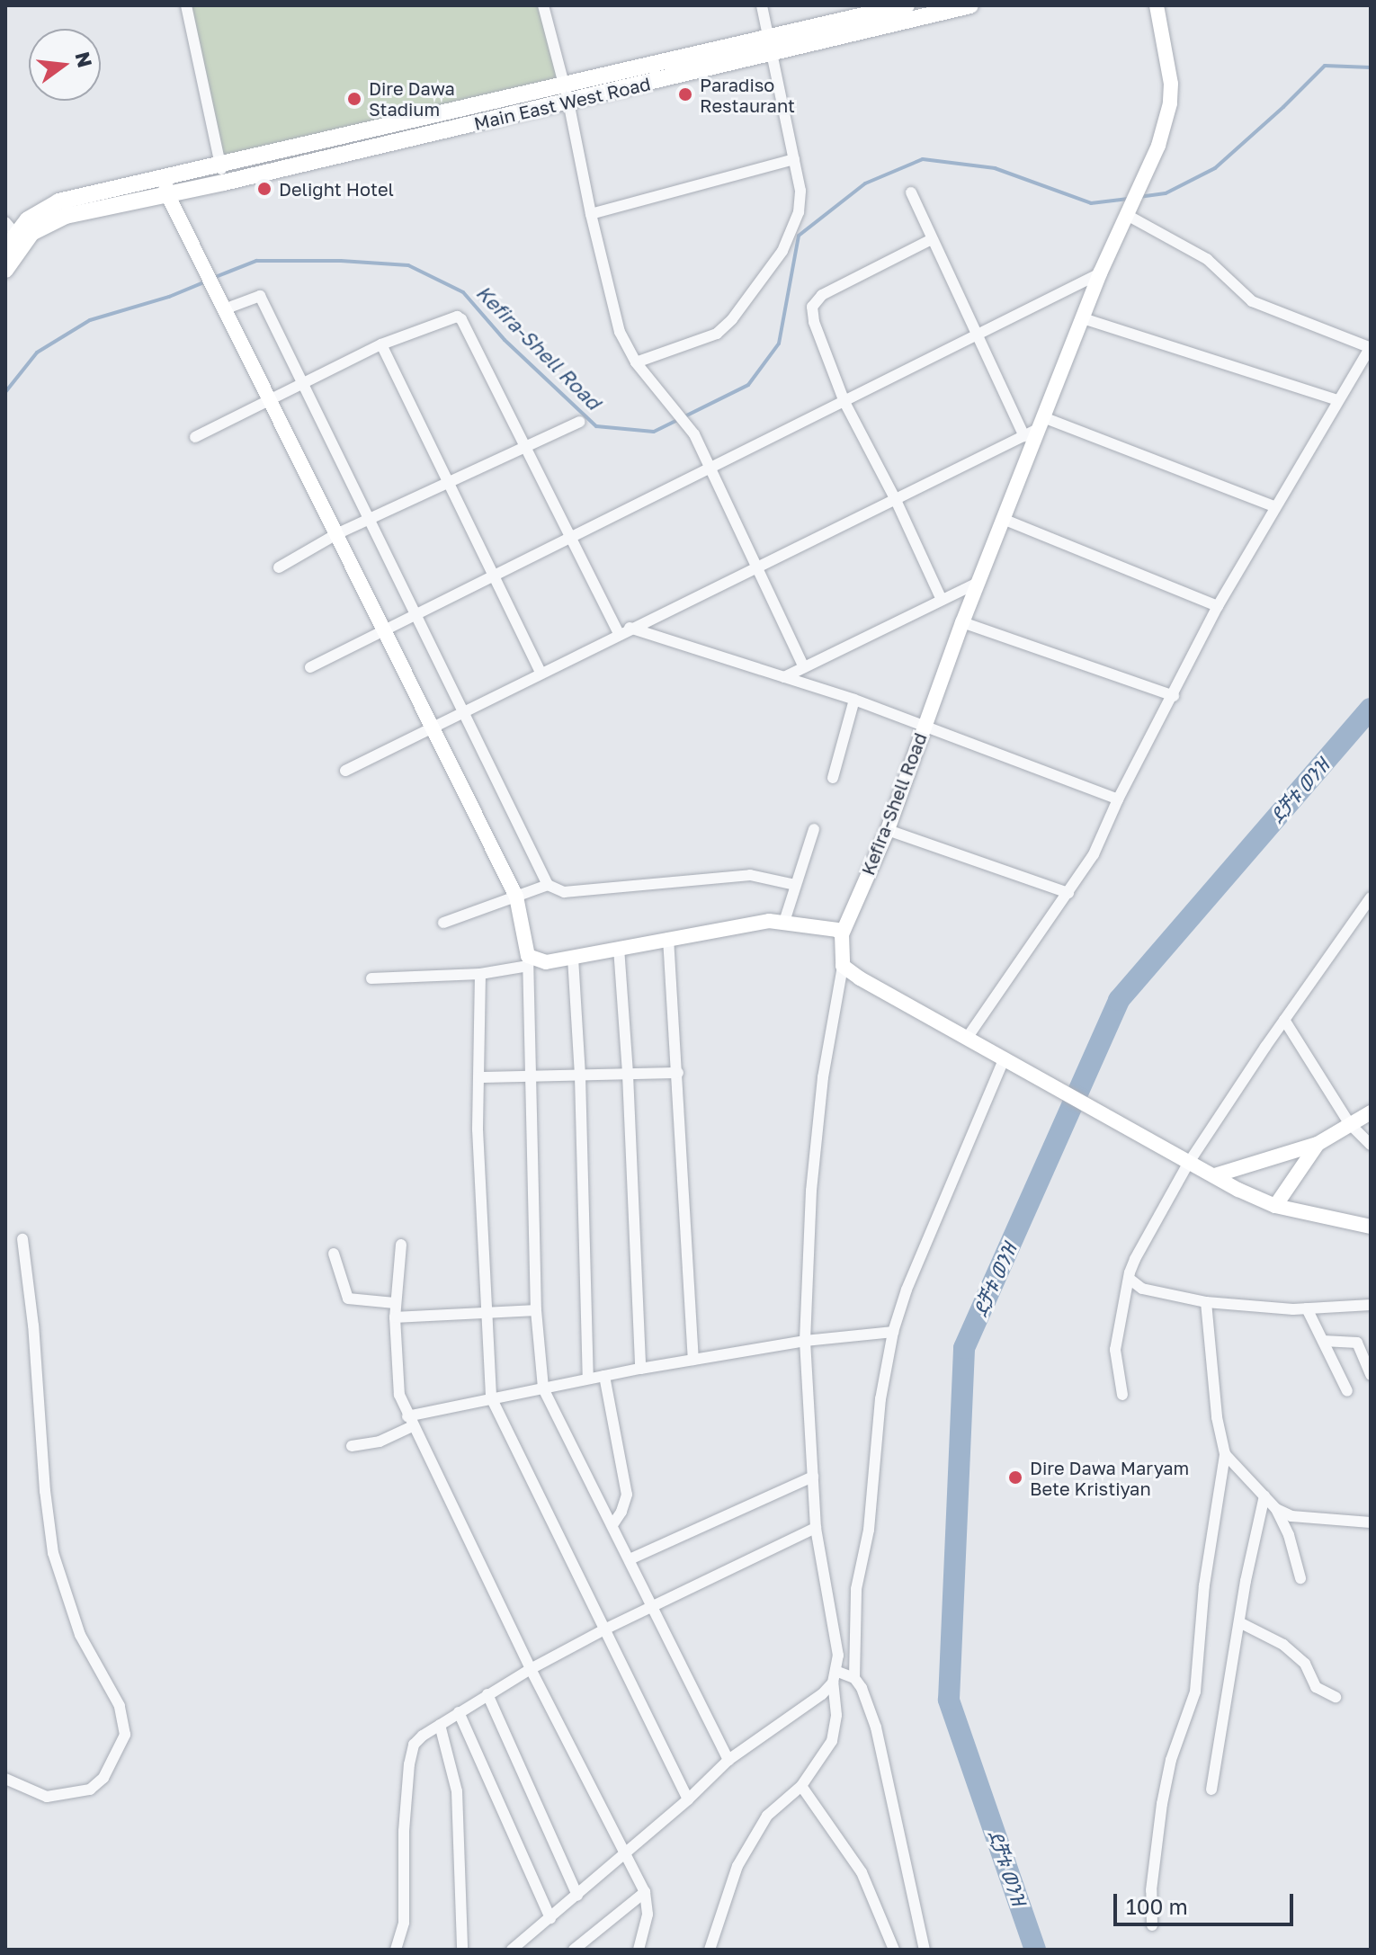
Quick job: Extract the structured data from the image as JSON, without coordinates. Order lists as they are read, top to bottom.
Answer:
{
  "streets": {
    "main road": ["Main East West Road", "Kefira-Shell Road"]
  },
  "water": ["Kefira-Shell Road", "ደቻቱ ወንዝ"],
  "places": [
    "Paradiso Restaurant",
    "Dire Dawa Stadium",
    "Delight Hotel",
    "Dire Dawa Maryam Bete Kristiyan"
  ],
  "scale_bar": "100 m",
  "north": "right"
}
